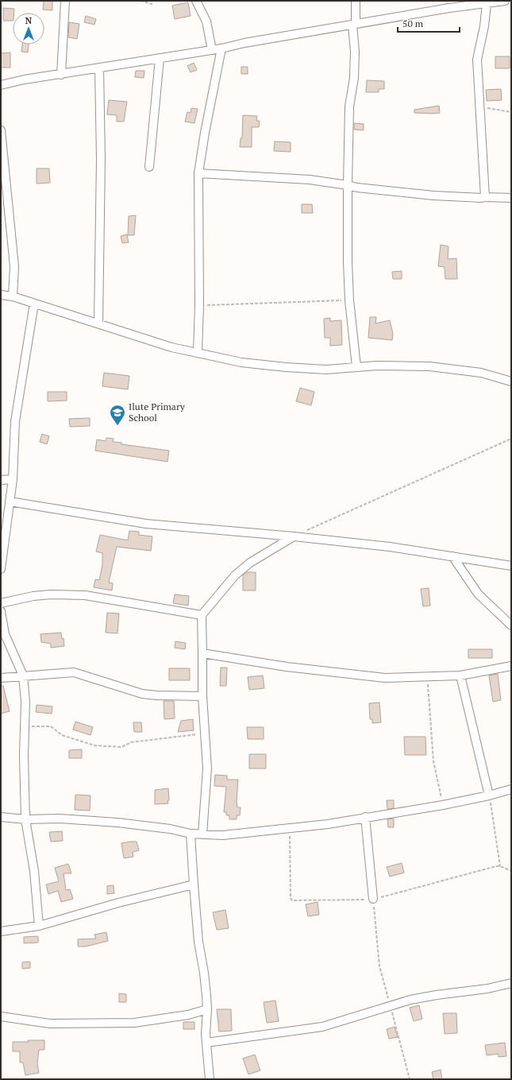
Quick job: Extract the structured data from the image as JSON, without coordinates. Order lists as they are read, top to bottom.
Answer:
{
  "places": {
    "school or university": ["Ilute Primary School"]
  },
  "scale_bar": "50 m",
  "north": "top"
}
